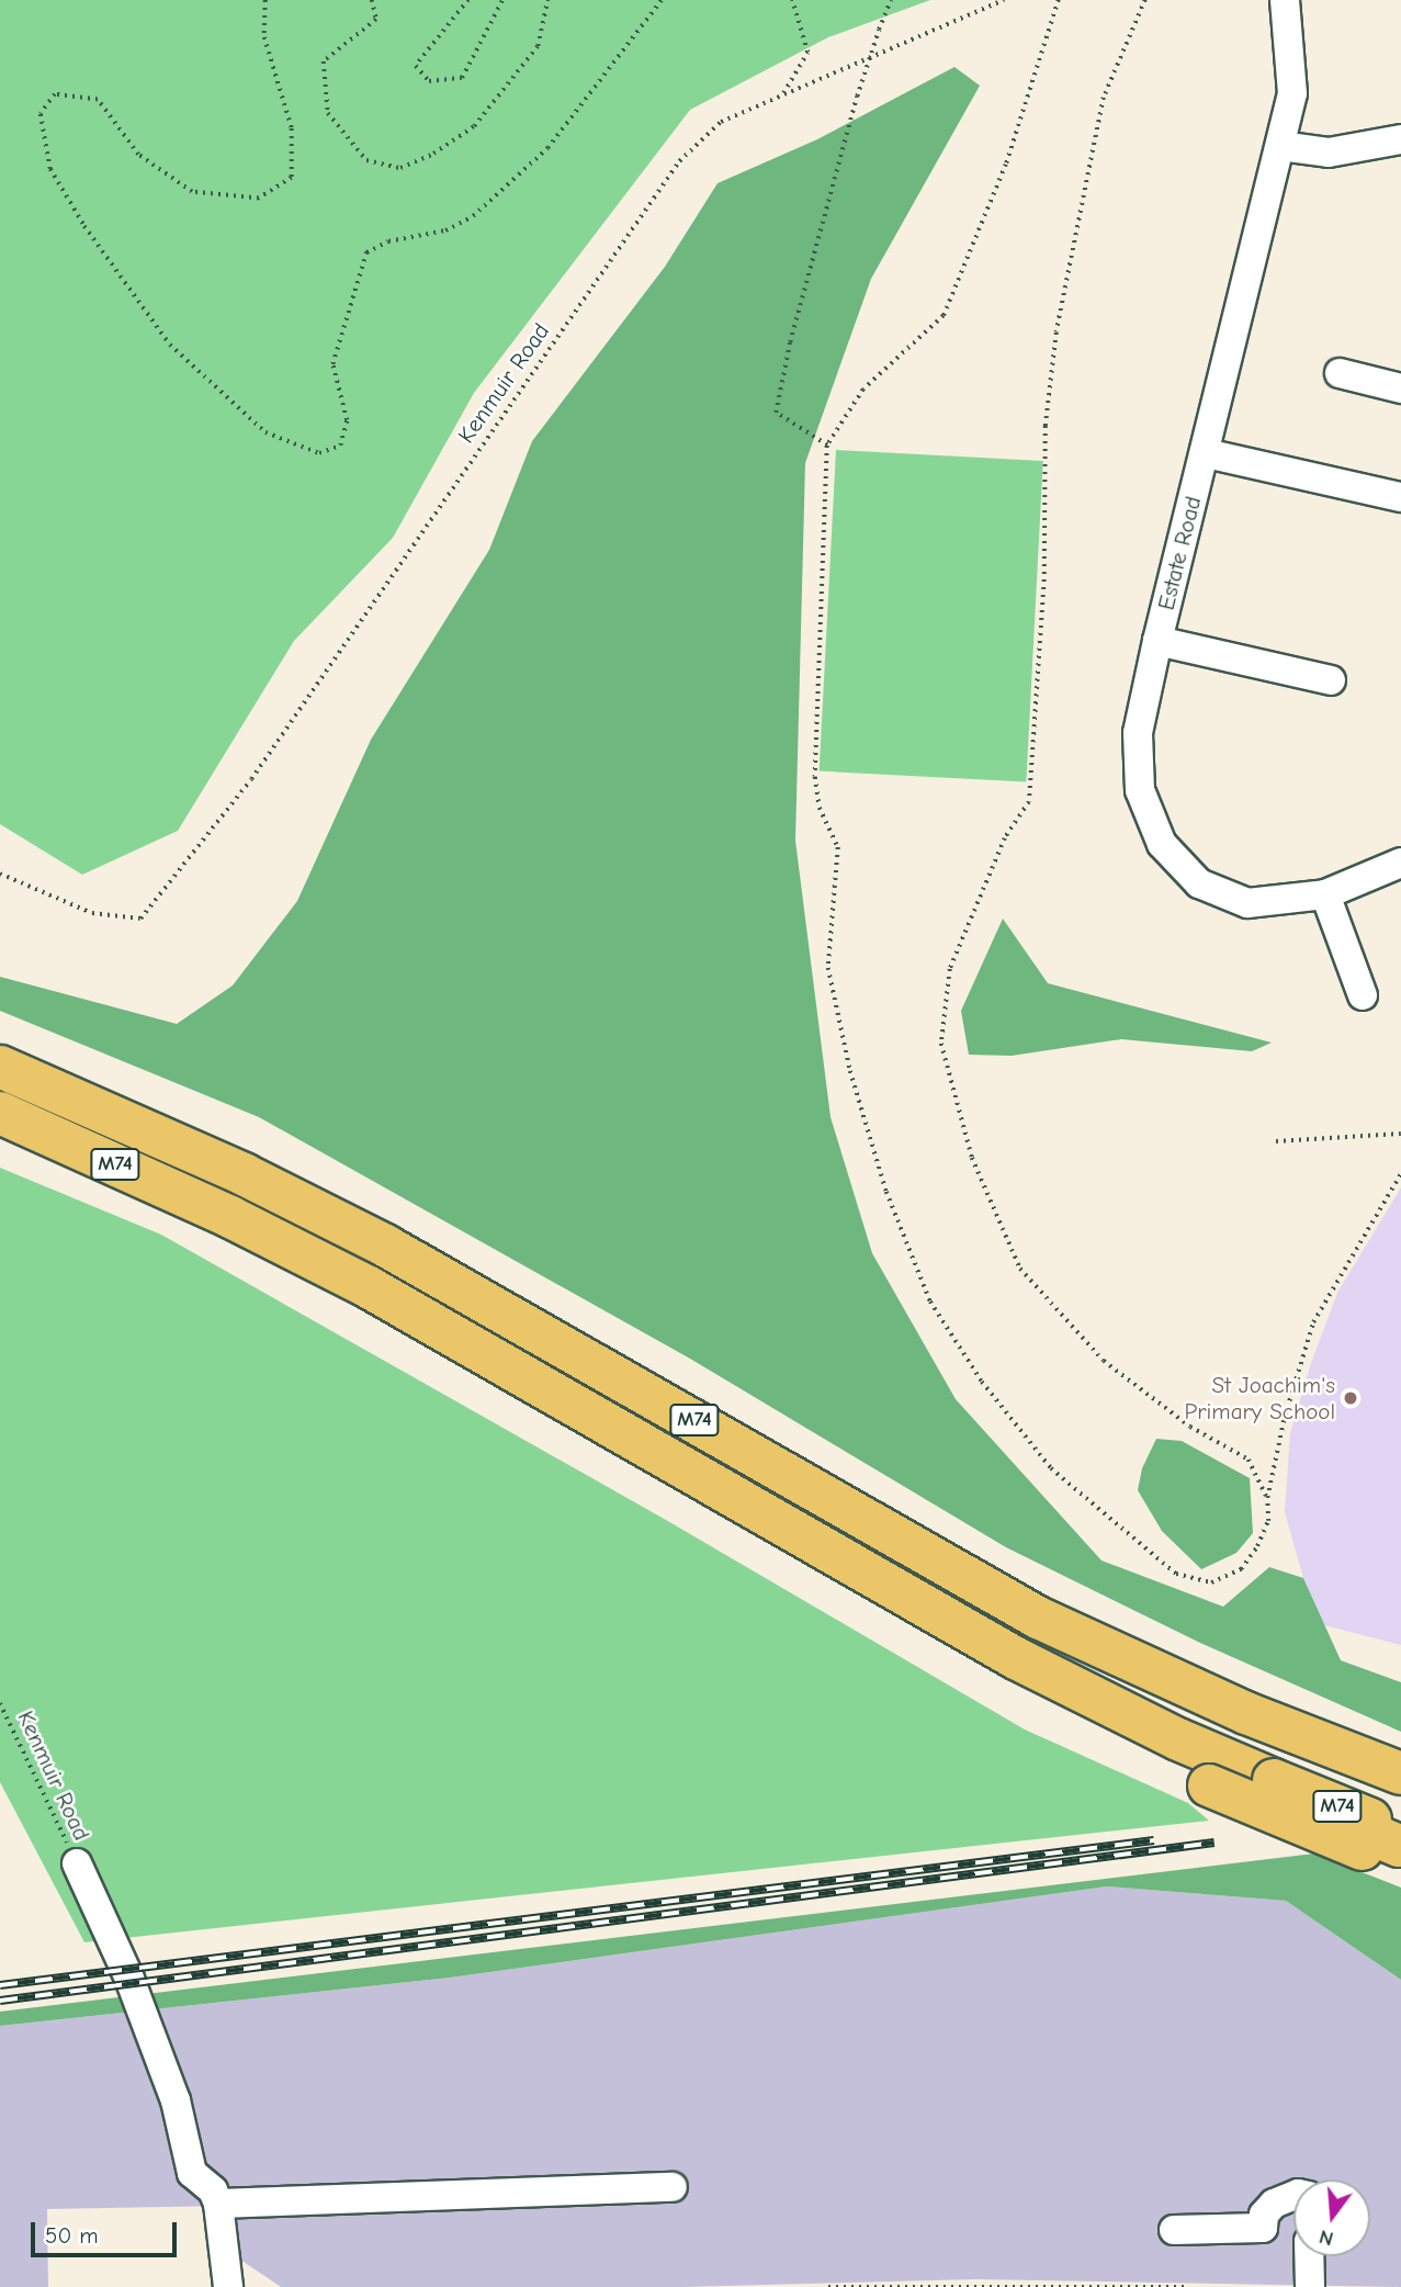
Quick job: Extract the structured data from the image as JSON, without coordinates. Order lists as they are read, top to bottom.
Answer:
{
  "streets": {
    "highway": ["M74"],
    "street": ["Estate Road"],
    "path": ["Kenmuir Road"]
  },
  "places": ["St Joachim's Primary School"],
  "scale_bar": "50 m",
  "north": "bottom"
}
